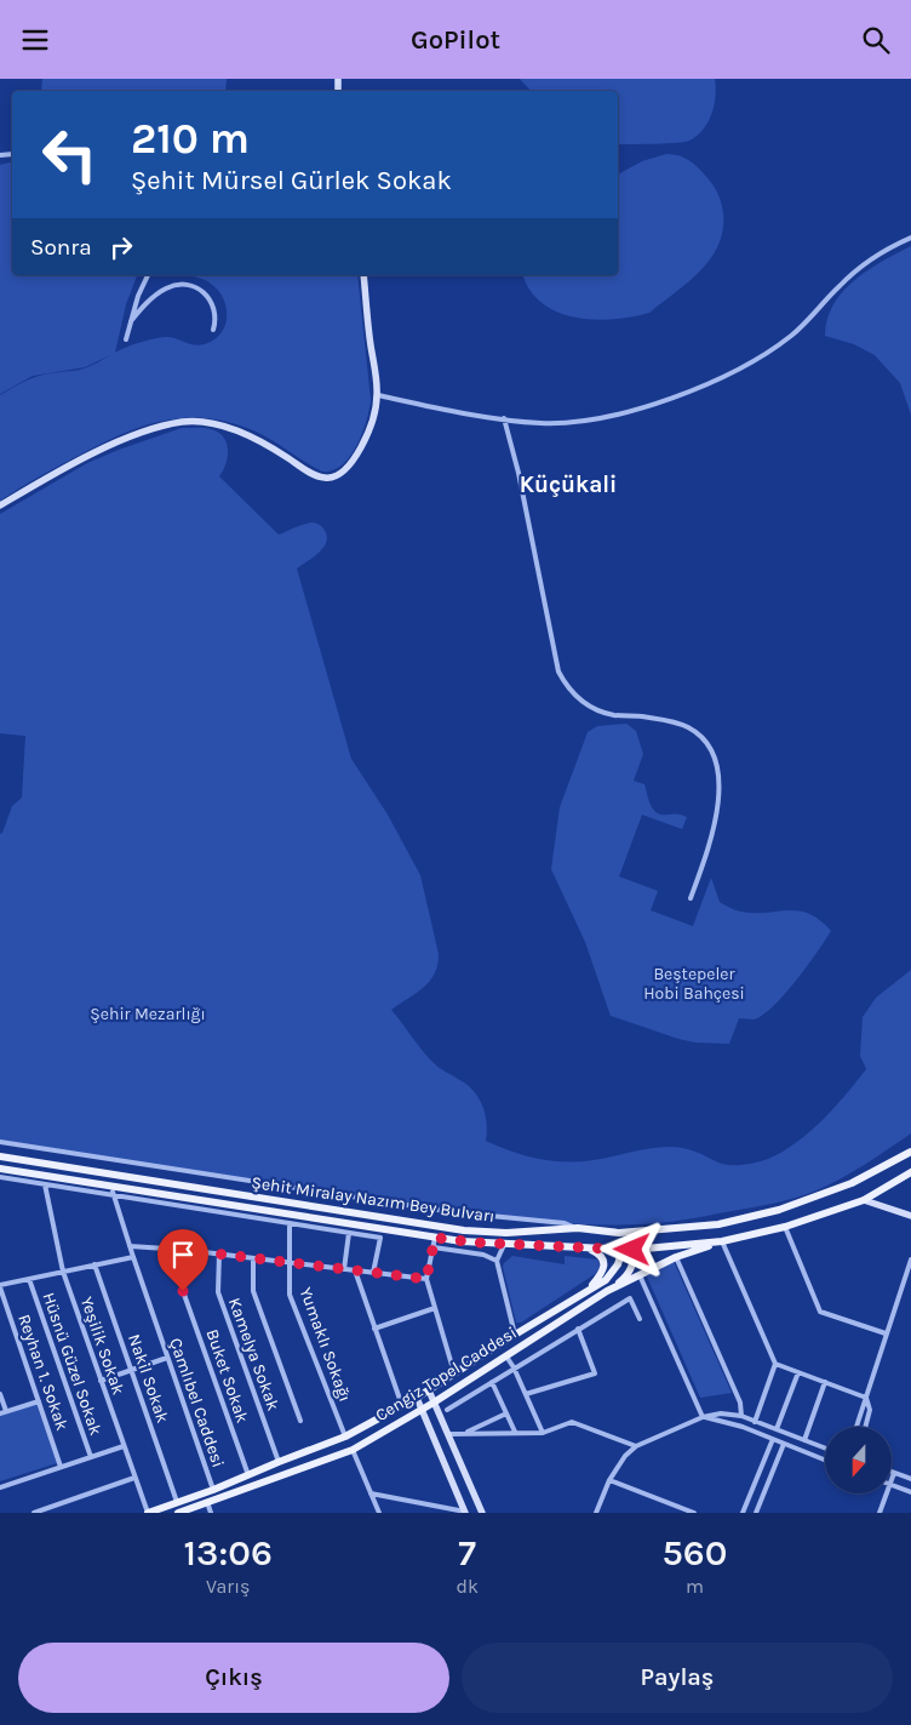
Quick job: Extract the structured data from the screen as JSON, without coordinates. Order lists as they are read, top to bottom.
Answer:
{
  "streets": {
    "main road": ["Şehit Miralay Nazım Bey Bulvarı", "Cengiz Topel Caddesi"],
    "street": [
      "Yumaklı Sokağı",
      "Yeşilik Sokak",
      "Kamelya Sokak",
      "Hüsnü Güzel Sokak",
      "Reyhan 1. Sokak",
      "Buket Sokak",
      "Nakil Sokak",
      "Çamlıbel Caddesi"
    ]
  },
  "crossings": [
    ["Şehit Miralay Nazım Bey Bulvarı", "Cengiz Topel Caddesi"],
    ["Şehit Miralay Nazım Bey Bulvarı", "Çamlıbel Caddesi"],
    ["Yumaklı Sokağı", "Cengiz Topel Caddesi"],
    ["Yeşilik Sokak", "Cengiz Topel Caddesi"],
    ["Kamelya Sokak", "Cengiz Topel Caddesi"],
    ["Cengiz Topel Caddesi", "Buket Sokak"],
    ["Cengiz Topel Caddesi", "Nakil Sokak"],
    ["Cengiz Topel Caddesi", "Çamlıbel Caddesi"]
  ],
  "districts": ["Küçükali"],
  "parks": ["Beştepeler Hobi Bahçesi", "Şehir Mezarlığı"],
  "north": "bottom",
  "page": {
    "header": "GoPilot",
    "turn": ["210 m", "Şehit Mürsel Gürlek Sokak"],
    "then": "Sonra",
    "eta": [
      "13:06",
      "Varış",
      "7",
      "dk",
      "560",
      "m"
    ],
    "buttons": ["Çıkış", "Paylaş"]
  }
}
